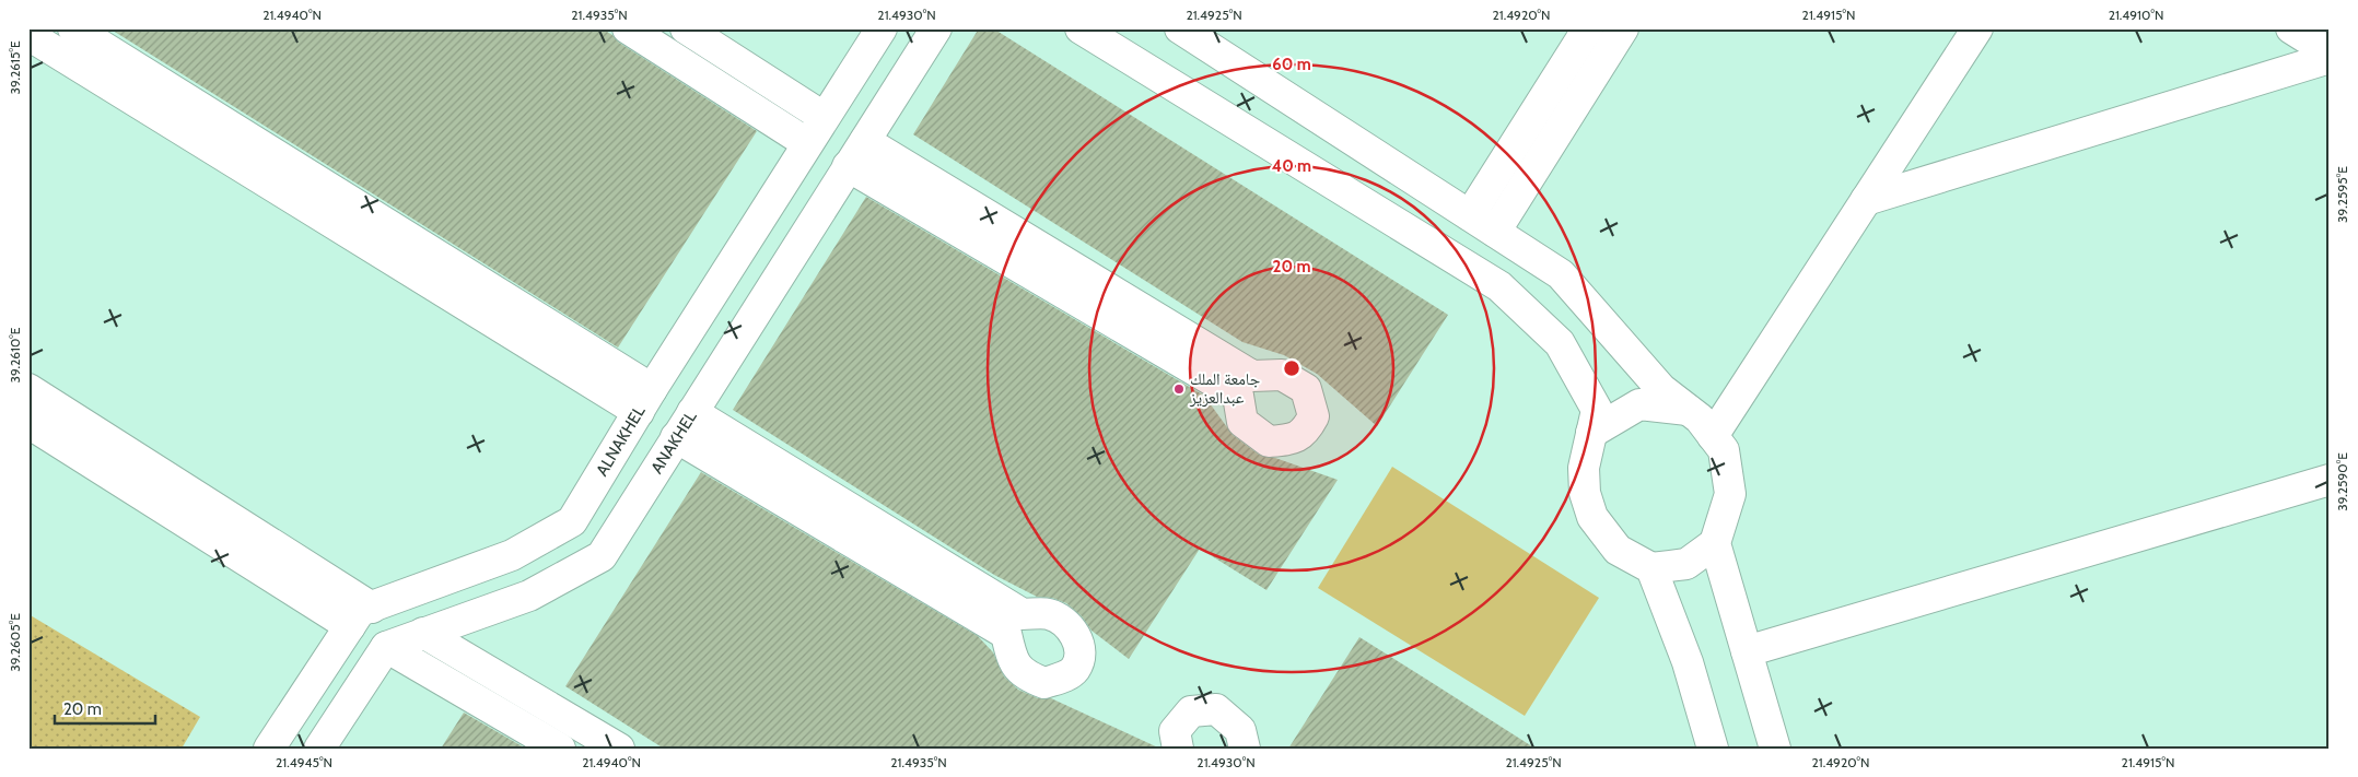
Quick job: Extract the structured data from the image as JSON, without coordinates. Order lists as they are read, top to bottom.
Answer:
{
  "streets": {
    "street": ["ALNAKHEL", "ANAKHEL"]
  },
  "places": ["جامعة الملك عبدالعزيز"],
  "scale_bar": "20 m",
  "coordinates": [
    "21.4940°N",
    "21.4935°N",
    "21.4930°N",
    "21.4925°N",
    "21.4920°N",
    "21.4915°N",
    "21.4910°N",
    "39.2615°E",
    "39.2595°E",
    "39.2610°E",
    "39.2590°E",
    "39.2605°E",
    "21.4945°N"
  ],
  "rings": ["60 m", "40 m", "20 m"]
}
